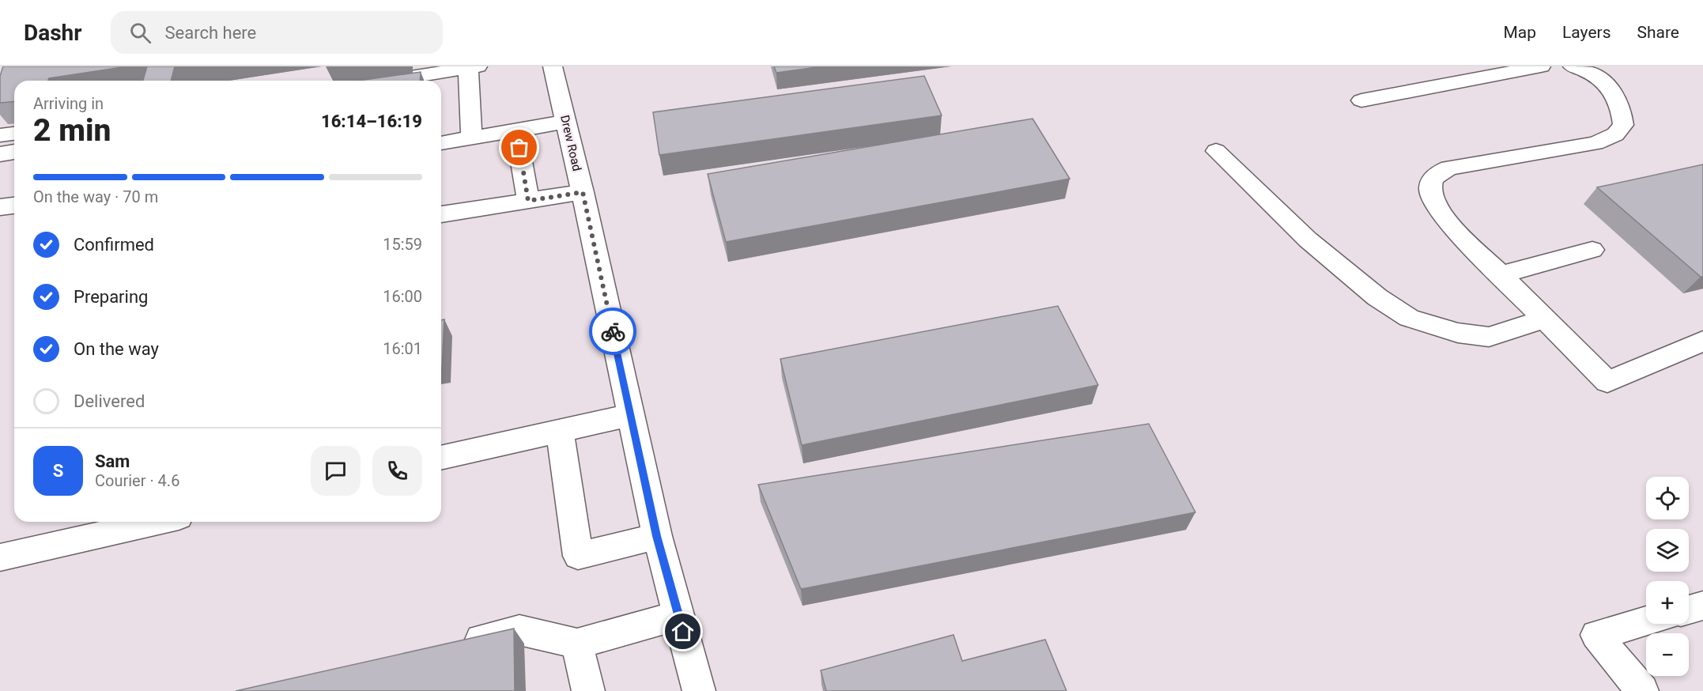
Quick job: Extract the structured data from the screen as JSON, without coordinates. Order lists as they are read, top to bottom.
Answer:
{
  "streets": {
    "street": ["Drew Road"]
  },
  "page": {
    "header": "Dashr",
    "search": "Search here",
    "nav": ["Map", "Layers", "Share"],
    "heading": ["2 min", "Arriving in", "16:14–16:19"],
    "panel": ["Sam", "Courier · 4.6"],
    "bar": "On the way · 70 m",
    "list": [
      ["Confirmed", "15:59"],
      ["Preparing", "16:00"],
      ["On the way", "16:01"],
      "Delivered"
    ],
    "round": "S",
    "map_buttons": ["+", "−"]
  }
}
